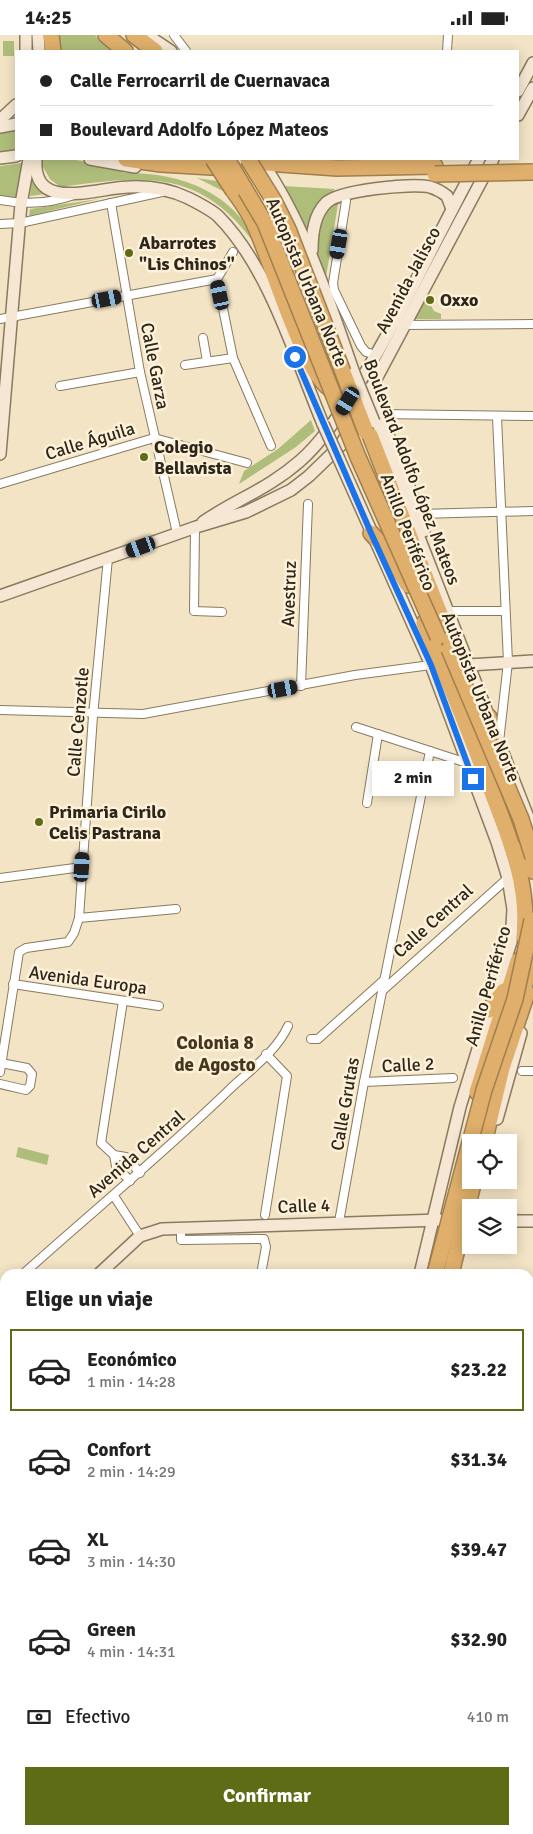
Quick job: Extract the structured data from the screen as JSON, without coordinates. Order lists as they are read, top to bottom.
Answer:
{
  "streets": {
    "highway": ["Autopista Urbana Norte", "Anillo Periférico"],
    "main road": ["Avenida Jalisco", "Boulevard Adolfo López Mateos", "Calle 4"],
    "street": [
      "Calle Garza",
      "Calle Águila",
      "Avestruz",
      "Calle Cenzotle",
      "Calle Central",
      "Avenida Europa",
      "Calle 2",
      "Calle Grutas",
      "Avenida Central"
    ]
  },
  "crossings": [
    ["Avenida Jalisco", "Boulevard Adolfo López Mateos"],
    ["Avenida Jalisco", "Anillo Periférico"],
    ["Autopista Urbana Norte", "Anillo Periférico"],
    ["Calle Garza", "Calle Águila"],
    ["Boulevard Adolfo López Mateos", "Anillo Periférico"],
    ["Anillo Periférico", "Calle 4"],
    ["Calle Central", "Calle Grutas"],
    ["Calle 2", "Calle Grutas"],
    ["Calle Grutas", "Calle 4"]
  ],
  "districts": ["Colonia 8 de Agosto"],
  "places": [
    "Abarrotes \"Lis Chinos\"",
    "Oxxo",
    "Colegio Bellavista",
    "Primaria Cirilo Celis Pastrana"
  ],
  "page": {
    "status": "14:25",
    "banner": ["Calle Ferrocarril de Cuernavaca", "Boulevard Adolfo López Mateos"],
    "bubble": "2 min",
    "heading": "Elige un viaje",
    "list": [
      {
        "name": "Económico",
        "note": "1 min · 14:28",
        "value": "$23.22"
      },
      {
        "name": "Confort",
        "note": "2 min · 14:29",
        "value": "$31.34"
      },
      {
        "name": "XL",
        "note": "3 min · 14:30",
        "value": "$39.47"
      },
      {
        "name": "Green",
        "note": "4 min · 14:31",
        "value": "$32.90"
      }
    ],
    "pay": ["Efectivo", "410 m"],
    "buttons": "Confirmar"
  }
}
